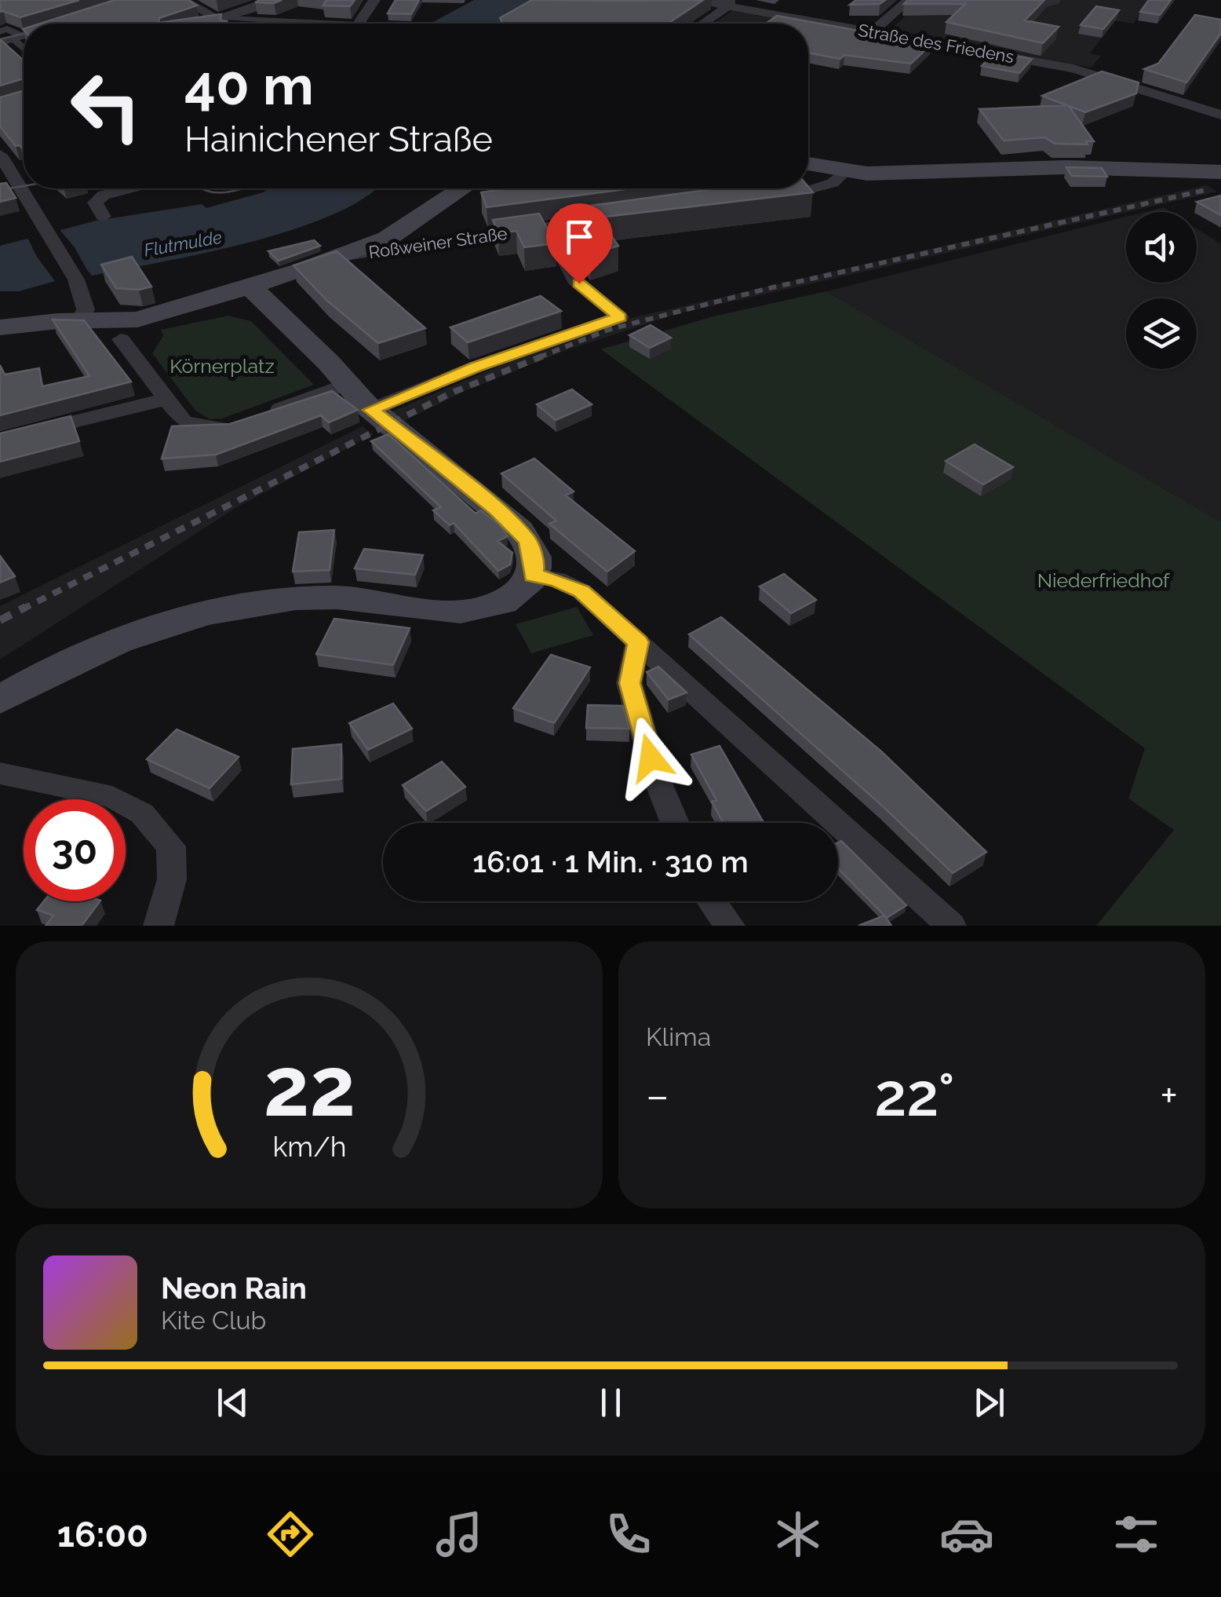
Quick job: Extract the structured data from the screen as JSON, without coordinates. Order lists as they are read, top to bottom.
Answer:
{
  "streets": {
    "street": ["Straße des Friedens", "Roßweiner Straße"]
  },
  "water": ["Flutmulde"],
  "parks": ["Körnerplatz", "Niederfriedhof"],
  "page": {
    "turn": ["40 m", "Hainichener Straße"],
    "limit": "30",
    "trip": "16:01 · 1 Min. · 310 m",
    "tile": "Klima",
    "heat": ["−", "22°", "+"],
    "song": ["Neon Rain", "Kite Club"],
    "tabs": "16:00",
    "gauge": ["22", "km/h"]
  }
}
